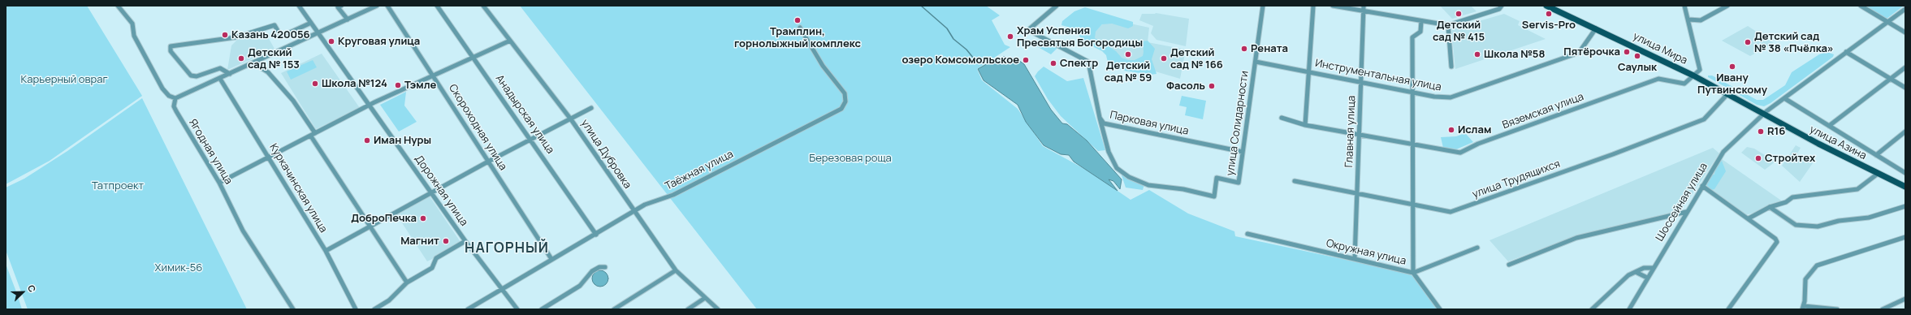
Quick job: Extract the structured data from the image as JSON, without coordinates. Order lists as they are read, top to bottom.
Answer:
{
  "streets": {
    "main road": ["улица Мира", "улица Азина"],
    "street": [
      "Инструментальная улица",
      "Вяземская улица",
      "Анадырская улица",
      "Парковая улица",
      "улица Солидарности",
      "Скороходная улица",
      "Главная улица",
      "Ягодная улица",
      "улица Дубровка",
      "Таёжная улица",
      "улица Трудящихся",
      "Куркачинская улица",
      "Дорожная улица",
      "Шоссейная улица",
      "Окружная улица"
    ]
  },
  "crossings": [
    ["улица Мира", "Инструментальная улица"],
    ["улица Мира", "Вяземская улица"],
    ["улица Мира", "улица Азина"],
    ["улица Мира", "улица Трудящихся"],
    ["улица Мира", "Шоссейная улица"],
    ["Инструментальная улица", "улица Солидарности"],
    ["Инструментальная улица", "Главная улица"],
    ["Вяземская улица", "Главная улица"],
    ["Анадырская улица", "Таёжная улица"],
    ["Парковая улица", "улица Солидарности"],
    ["Скороходная улица", "Таёжная улица"],
    ["Главная улица", "улица Трудящихся"],
    ["Главная улица", "Окружная улица"],
    ["улица Азина", "Шоссейная улица"],
    ["улица Дубровка", "Таёжная улица"],
    ["Таёжная улица", "Дорожная улица"]
  ],
  "districts": ["НАГОРНЫЙ"],
  "parks": [
    "Карьерный овраг",
    "Березовая роща",
    "Татпроект",
    "Химик-56"
  ],
  "places": [
    "Детский сад № 415",
    "Servis-Pro",
    "Трамплин, горнолыжный комплекс",
    "Казань 420056",
    "Храм Успения Пресвятыя Богородицы",
    "Круговая улица",
    "Детский сад № 38 «Пчёлка»",
    "Рената",
    "Пятёрочка",
    "Детский сад № 59",
    "Школа №58",
    "Саулык",
    "Детский сад № 153",
    "Детский сад № 166",
    "озеро Комсомольское",
    "Спектр",
    "Ивану Путвинскому",
    "Школа №124",
    "Тэмле",
    "Фасоль",
    "Ислам",
    "R16",
    "Иман Нуры",
    "Стройтех",
    "ДоброПечка",
    "Магнит"
  ],
  "north": "top right"
}
